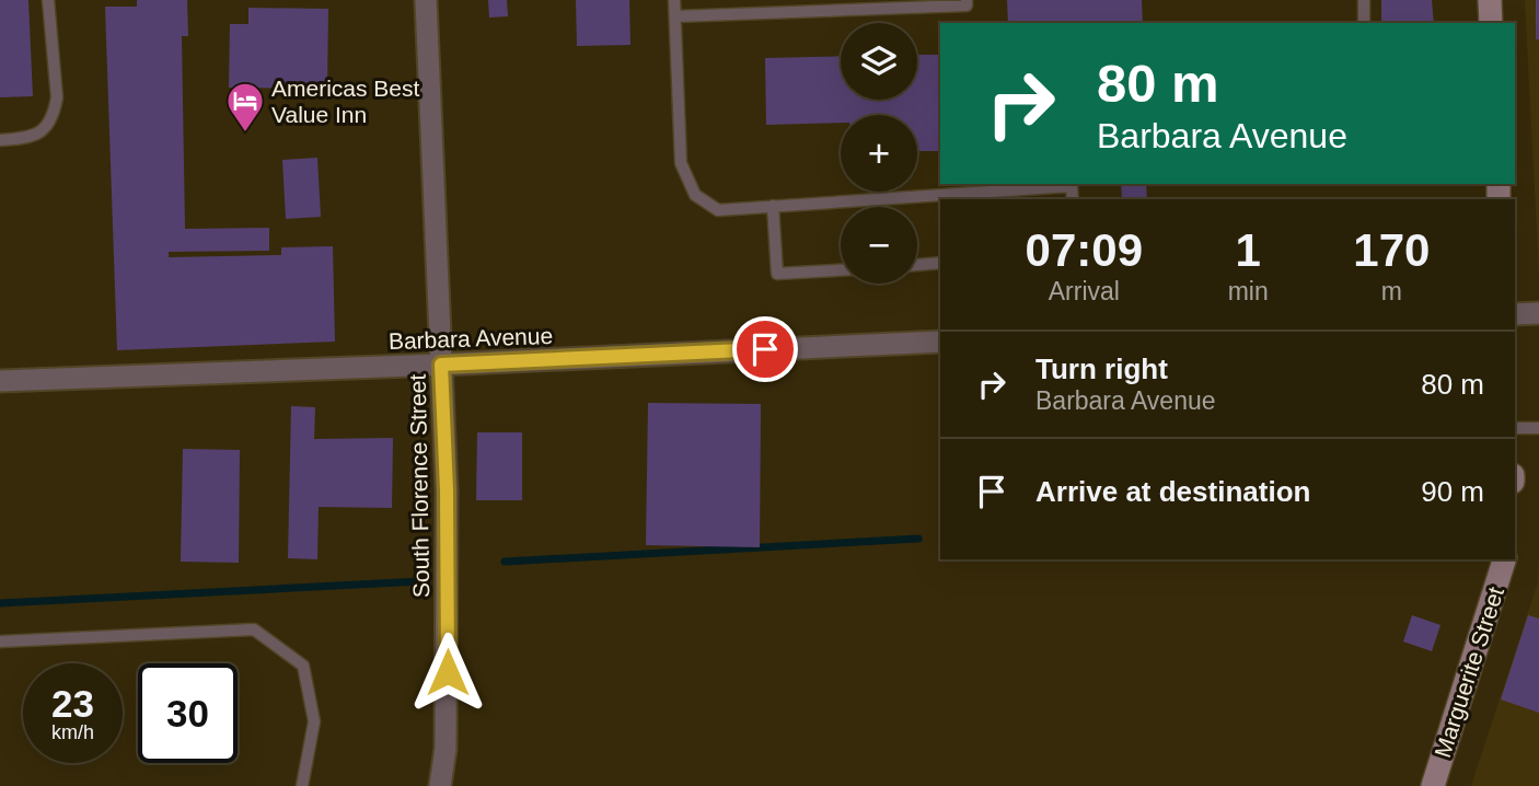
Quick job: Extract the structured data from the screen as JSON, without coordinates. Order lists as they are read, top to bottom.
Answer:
{
  "streets": {
    "street": ["Barbara Avenue", "South Florence Street", "Marguerite Street"]
  },
  "crossings": [
    ["Barbara Avenue", "South Florence Street"]
  ],
  "places": {
    "hotel": ["Americas Best Value Inn"]
  },
  "page": {
    "map_buttons": ["+", "−"],
    "turn": ["80 m", "Barbara Avenue"],
    "eta": [
      "07:09",
      "Arrival",
      "1",
      "min",
      "170",
      "m"
    ],
    "list": [
      {
        "name": "Turn right",
        "note": "Barbara Avenue",
        "value": "80 m"
      },
      {
        "name": "Arrive at destination",
        "value": "90 m"
      }
    ],
    "speed": "23 km/h",
    "limit": "30"
  }
}
